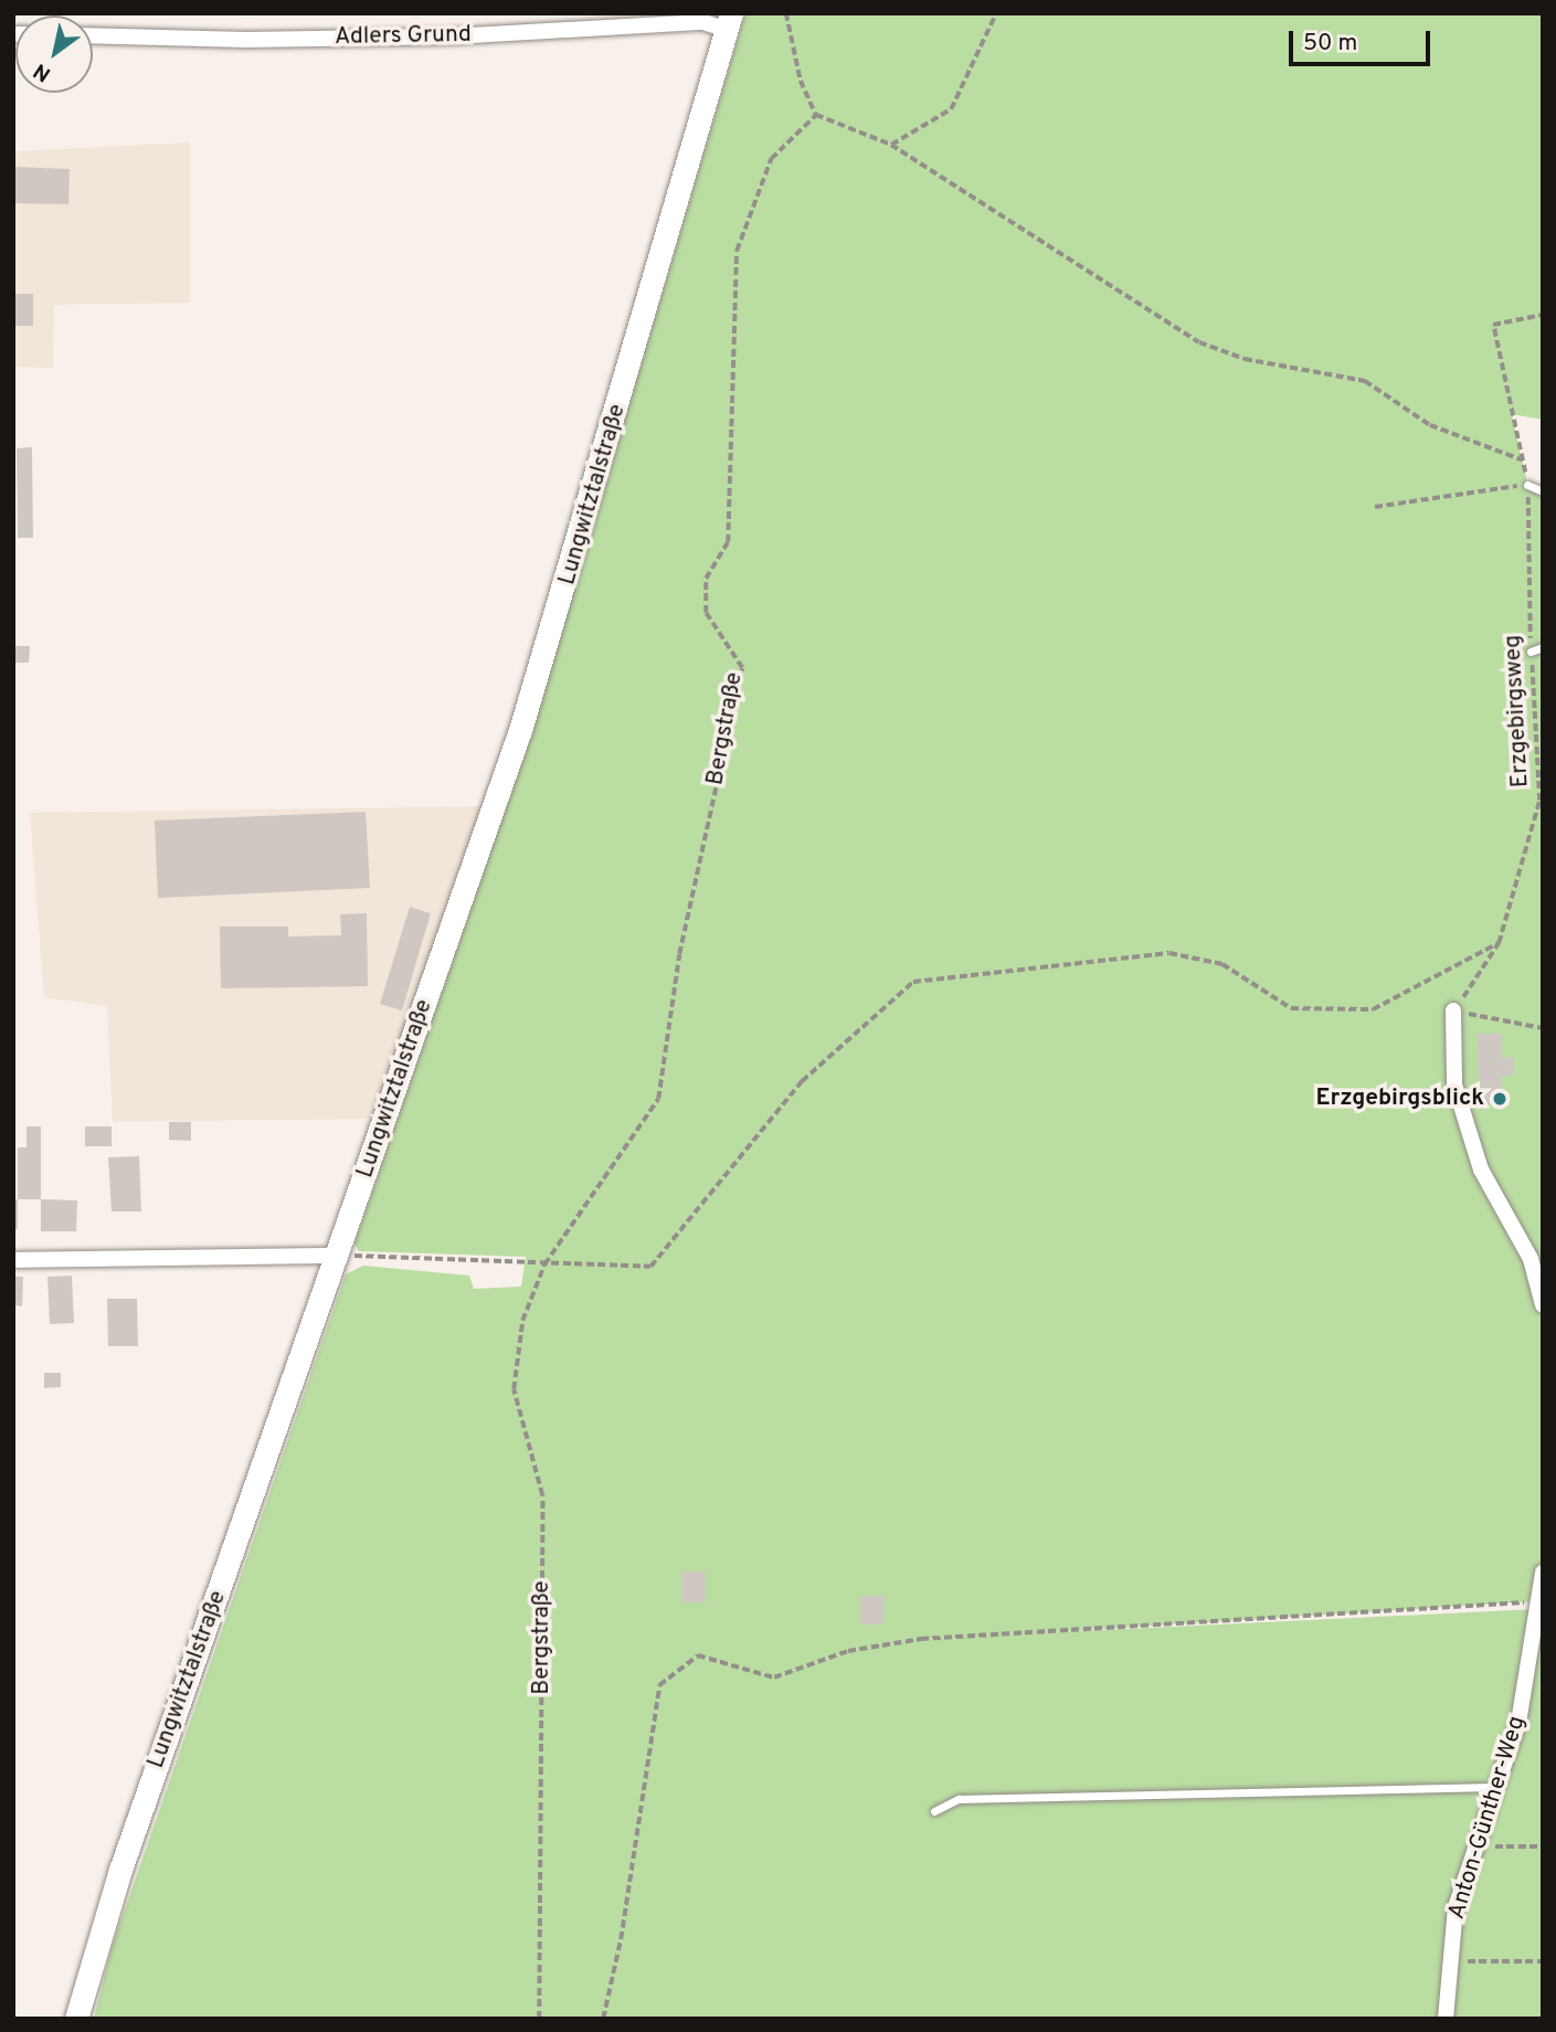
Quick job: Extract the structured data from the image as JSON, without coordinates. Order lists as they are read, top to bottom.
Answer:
{
  "streets": {
    "main road": ["Lungwitztalstraße"],
    "street": ["Adlers Grund", "Anton-Günther-Weg"],
    "path": ["Erzgebirgsweg", "Bergstraße"]
  },
  "crossings": [
    ["Adlers Grund", "Lungwitztalstraße"]
  ],
  "places": ["Erzgebirgsblick"],
  "scale_bar": "50 m",
  "north": "bottom left"
}
